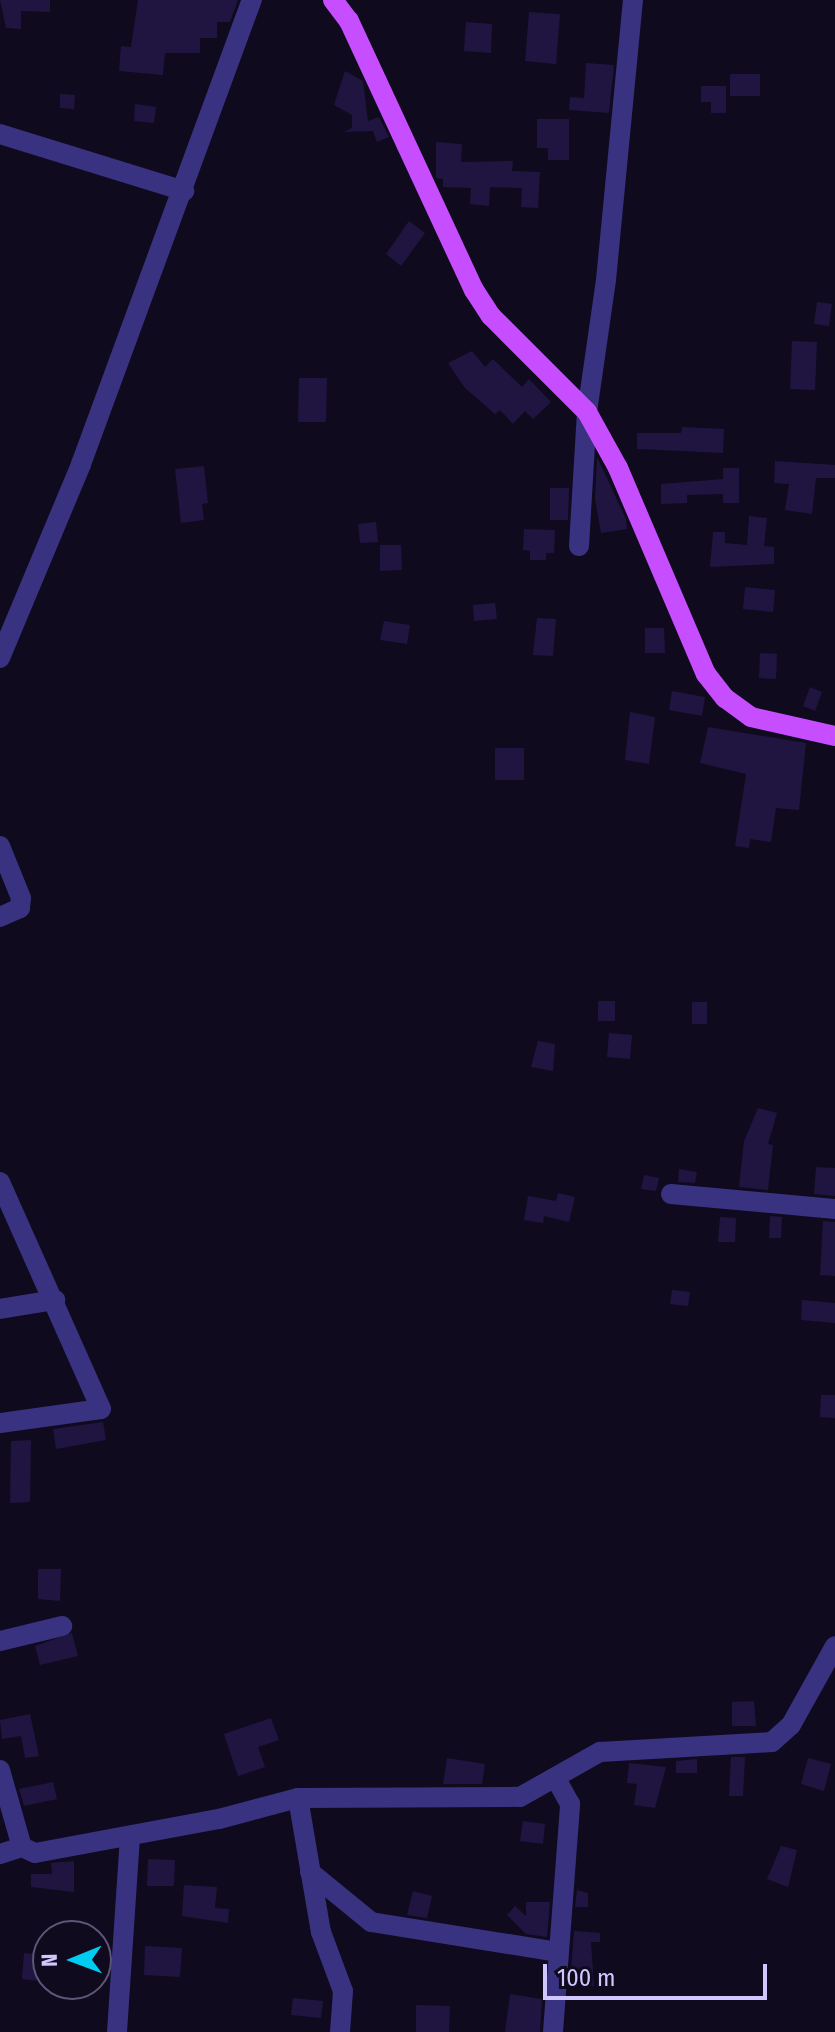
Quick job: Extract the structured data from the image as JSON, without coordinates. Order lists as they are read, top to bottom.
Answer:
{
  "scale_bar": "100 m",
  "north": "left"
}
